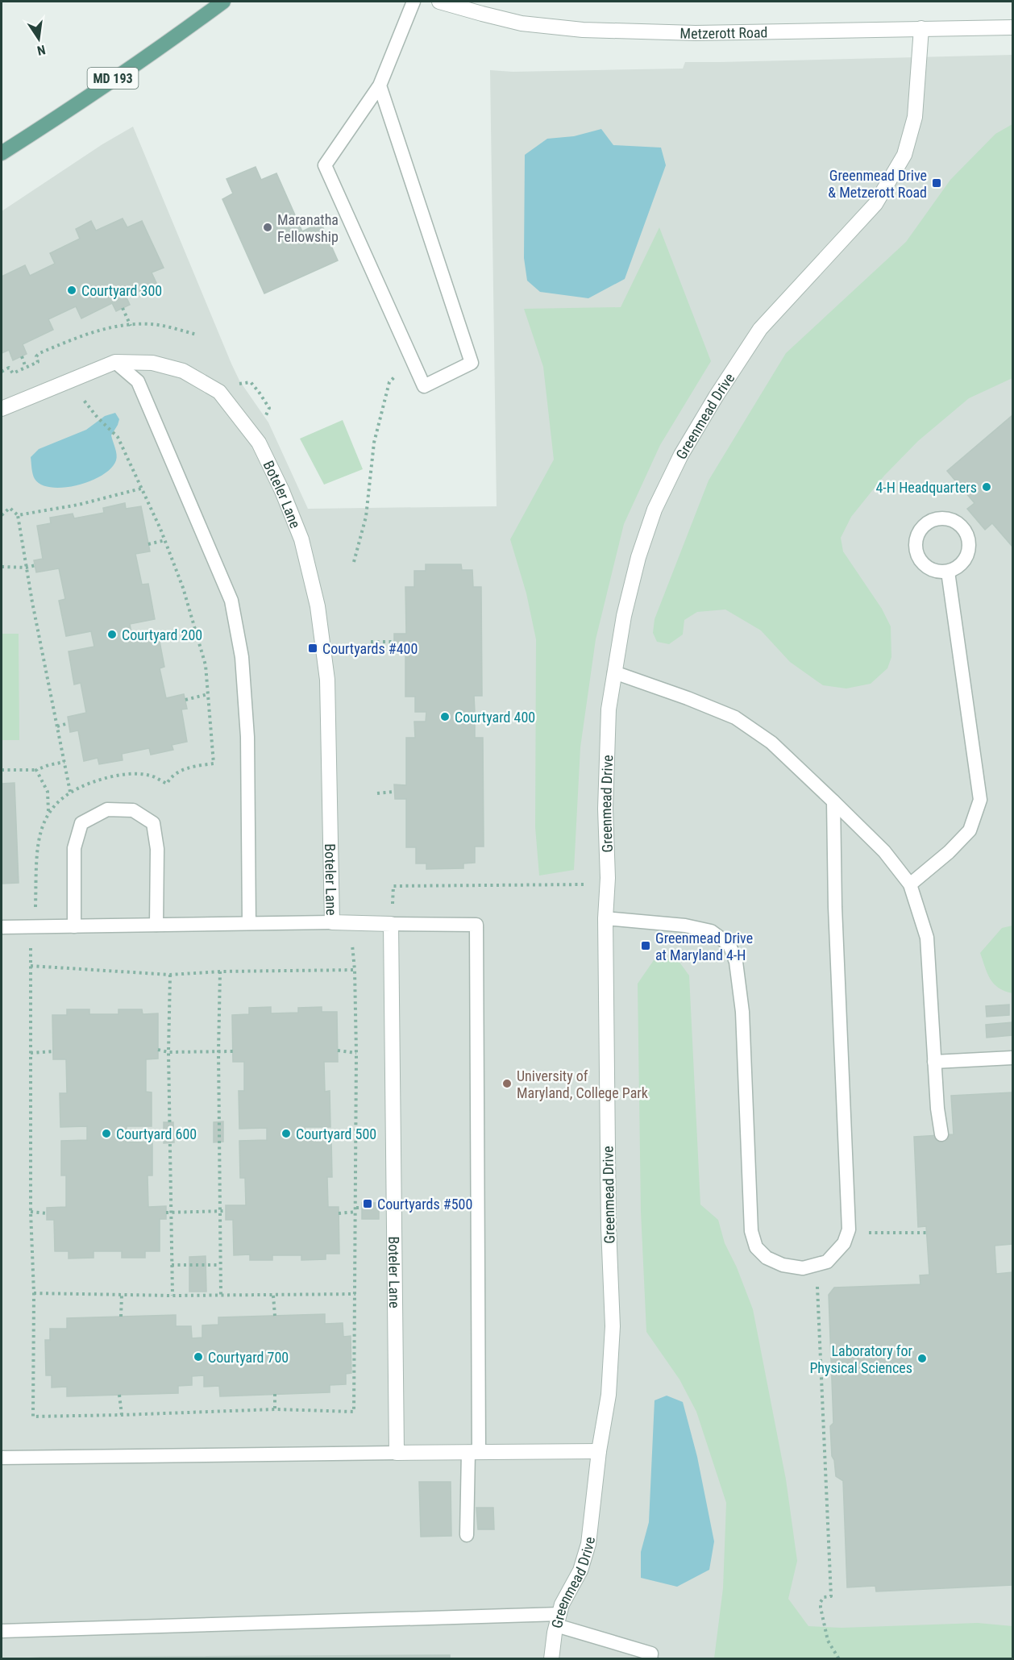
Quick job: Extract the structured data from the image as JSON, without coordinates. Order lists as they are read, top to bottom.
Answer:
{
  "streets": {
    "main road": ["MD 193"],
    "street": ["Metzerott Road", "Greenmead Drive", "Boteler Lane"]
  },
  "crossings": [
    ["Metzerott Road", "Greenmead Drive"]
  ],
  "places": {
    "transit": [
      "Greenmead Drive & Metzerott Road",
      "Courtyards #400",
      "Greenmead Drive at Maryland 4-H",
      "Courtyards #500"
    ],
    "other": [
      "Maranatha Fellowship",
      "Courtyard 300",
      "4-H Headquarters",
      "Courtyard 200",
      "Courtyard 400",
      "University of Maryland, College Park",
      "Courtyard 600",
      "Courtyard 500",
      "Courtyard 700",
      "Laboratory for Physical Sciences"
    ]
  },
  "north": "bottom"
}
